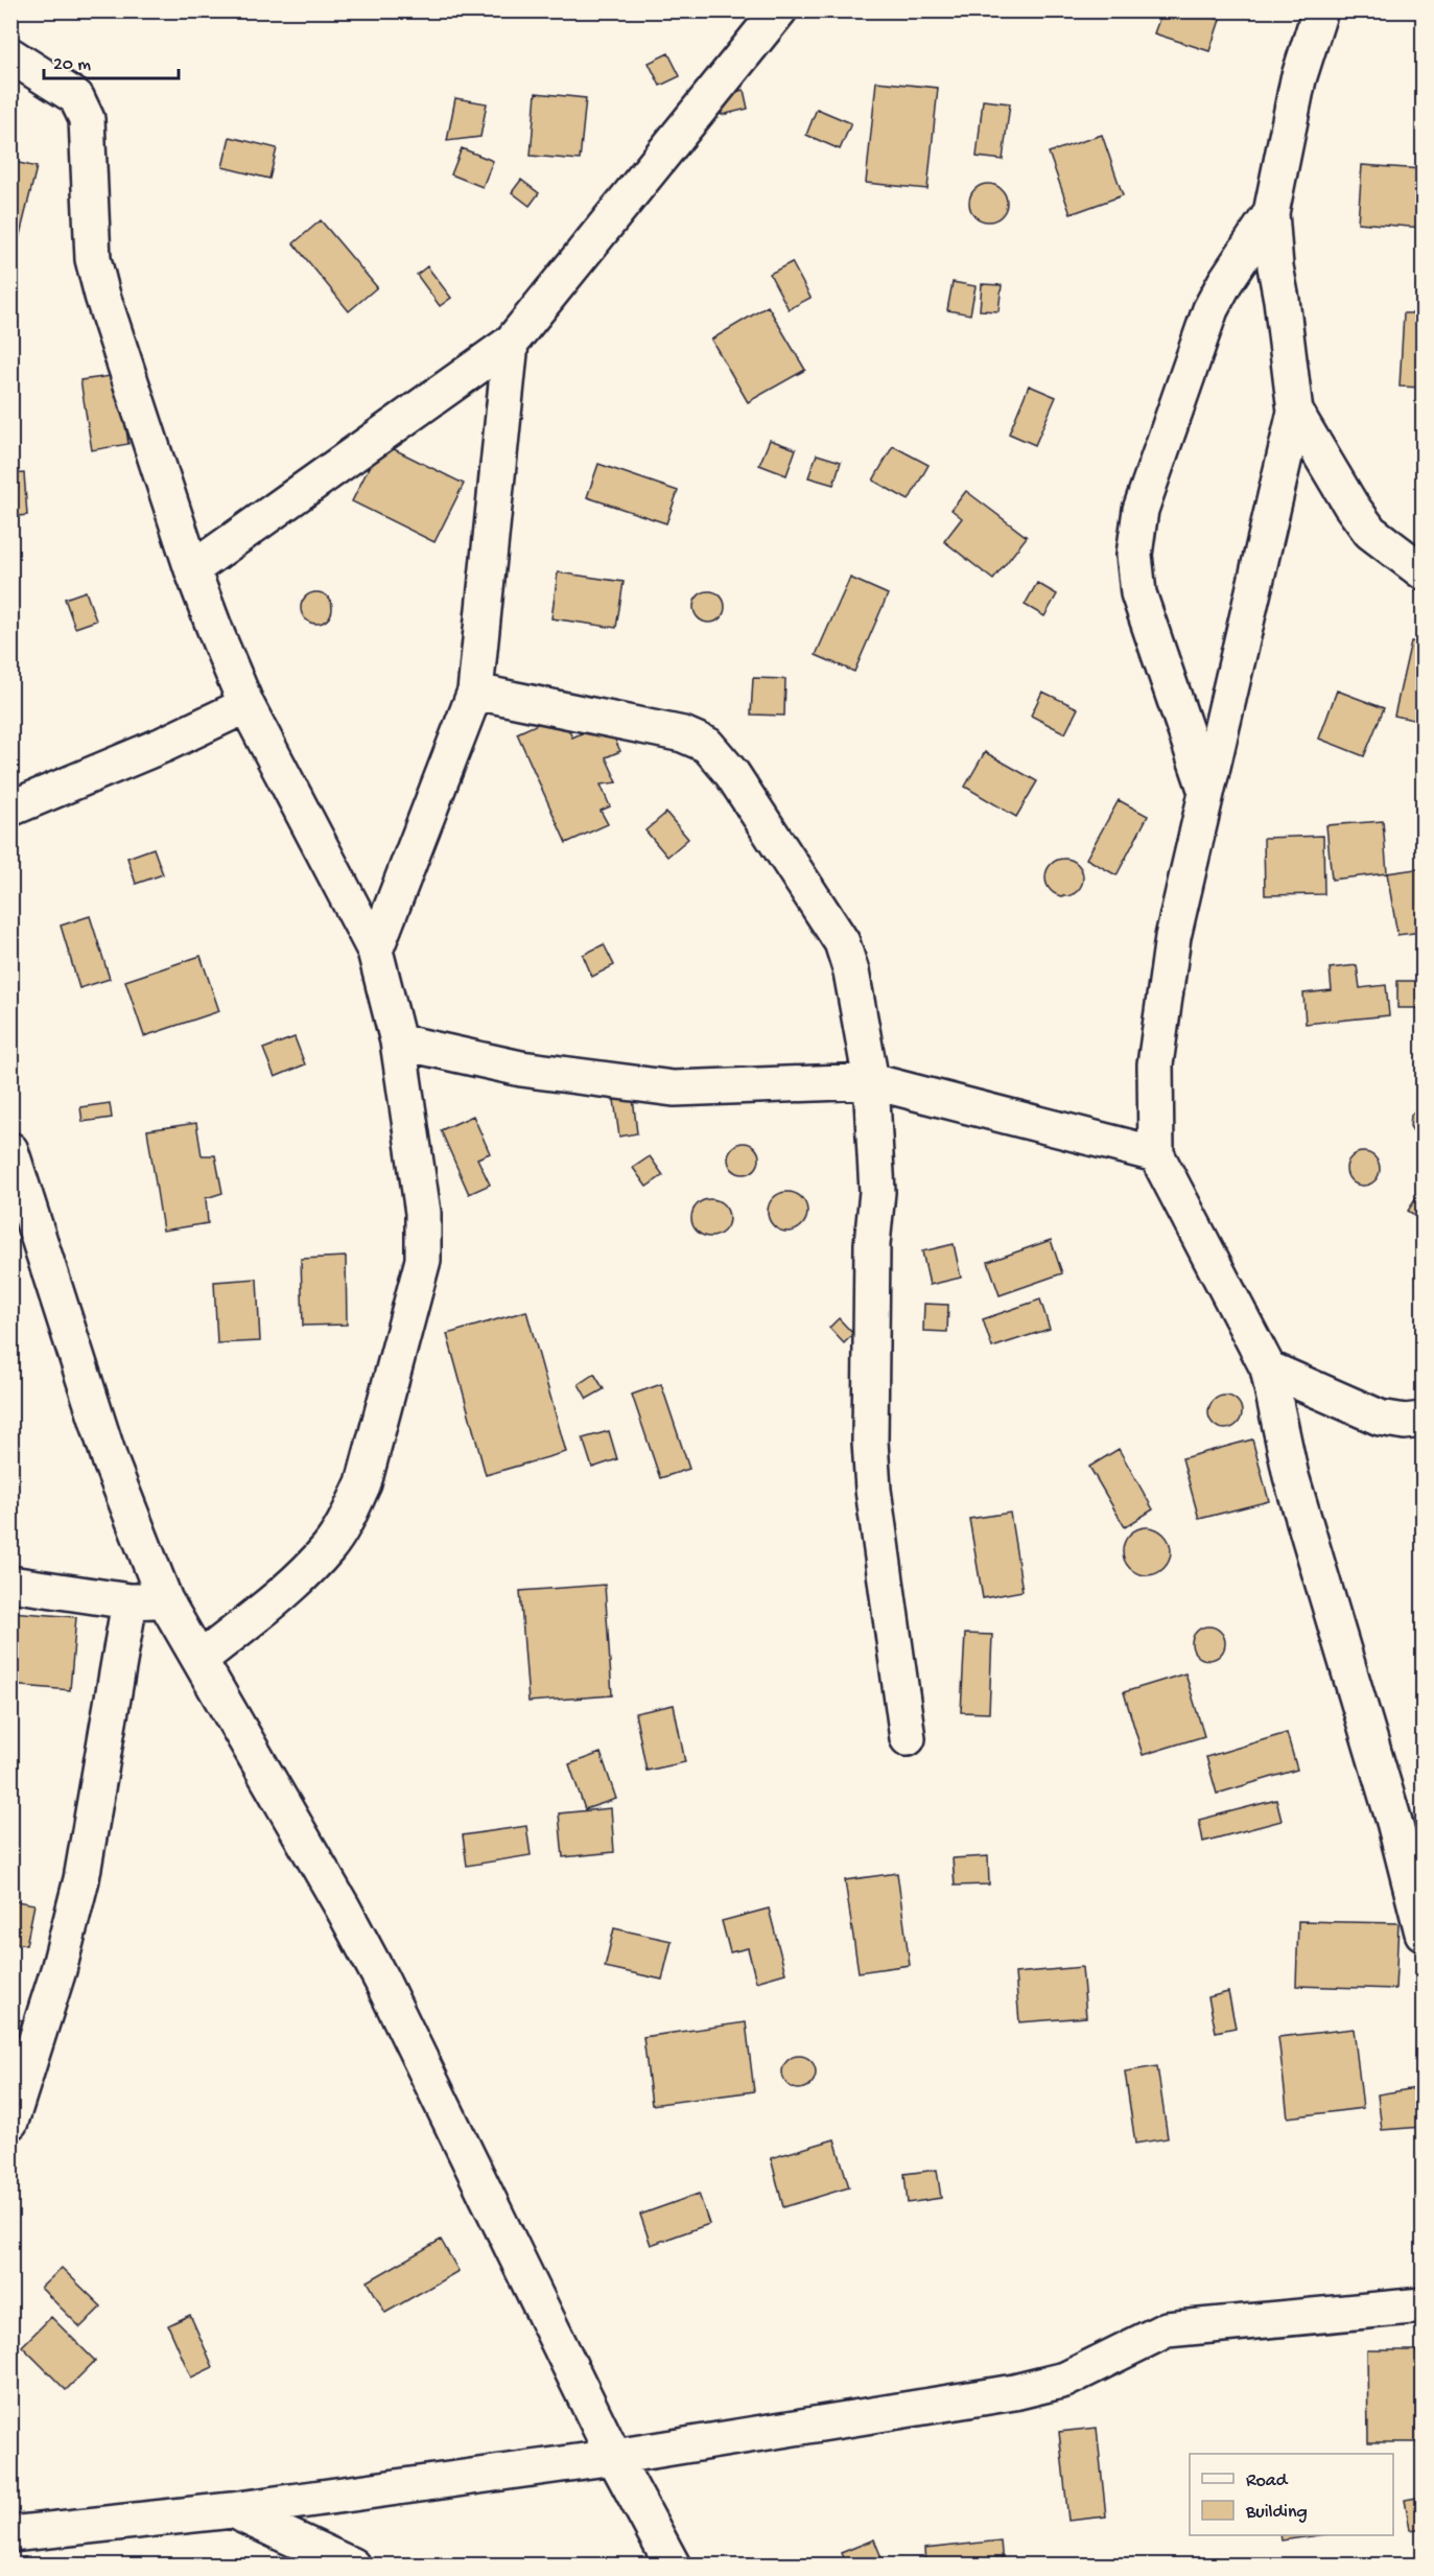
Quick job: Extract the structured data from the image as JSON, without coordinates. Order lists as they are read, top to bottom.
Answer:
{
  "legend": ["Road", "Building"],
  "scale_bar": "20 m"
}
